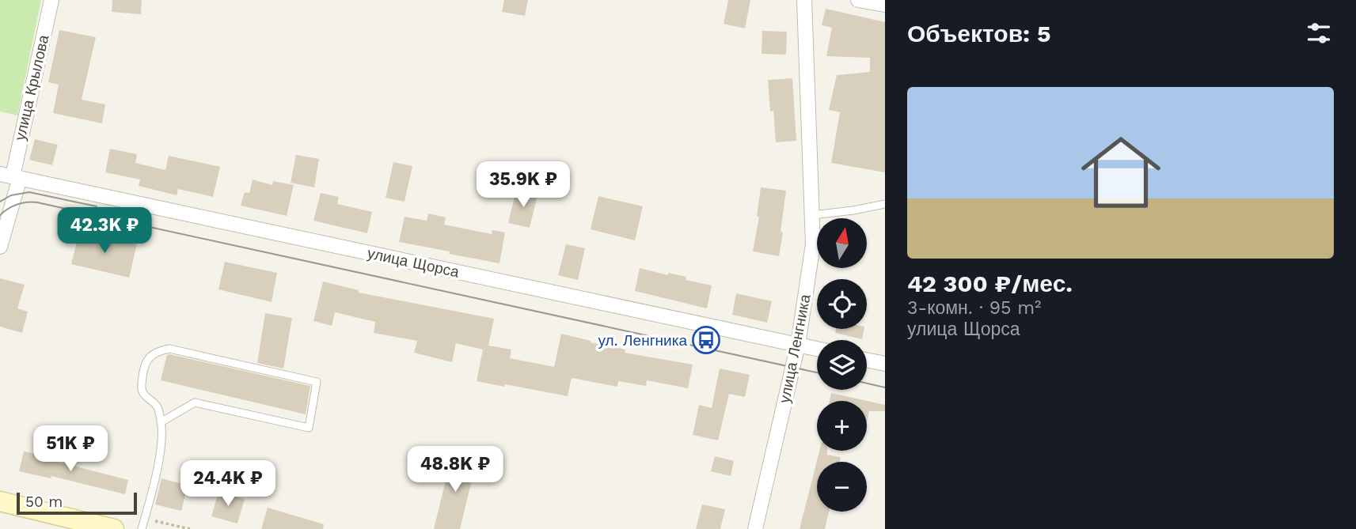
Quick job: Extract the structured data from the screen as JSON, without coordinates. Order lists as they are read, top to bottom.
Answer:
{
  "streets": {
    "street": ["улица Крылова", "улица Щорса", "улица Ленгника"]
  },
  "crossings": [
    ["улица Крылова", "улица Щорса"],
    ["улица Щорса", "улица Ленгника"]
  ],
  "places": {
    "bus stop": ["ул. Ленгника"]
  },
  "scale_bar": "50 m",
  "north": "top",
  "page": {
    "heading": "Объектов: 5",
    "list": [
      {
        "name": "42 300 ₽/мес.",
        "note": "3-комн. · 95 m² · улица Щорса"
      }
    ],
    "price": [
      "35.9K ₽",
      "42.3K ₽",
      "51K ₽",
      "48.8K ₽",
      "24.4K ₽"
    ],
    "map_buttons": ["+", "−"],
    "scale": "50 m"
  }
}
